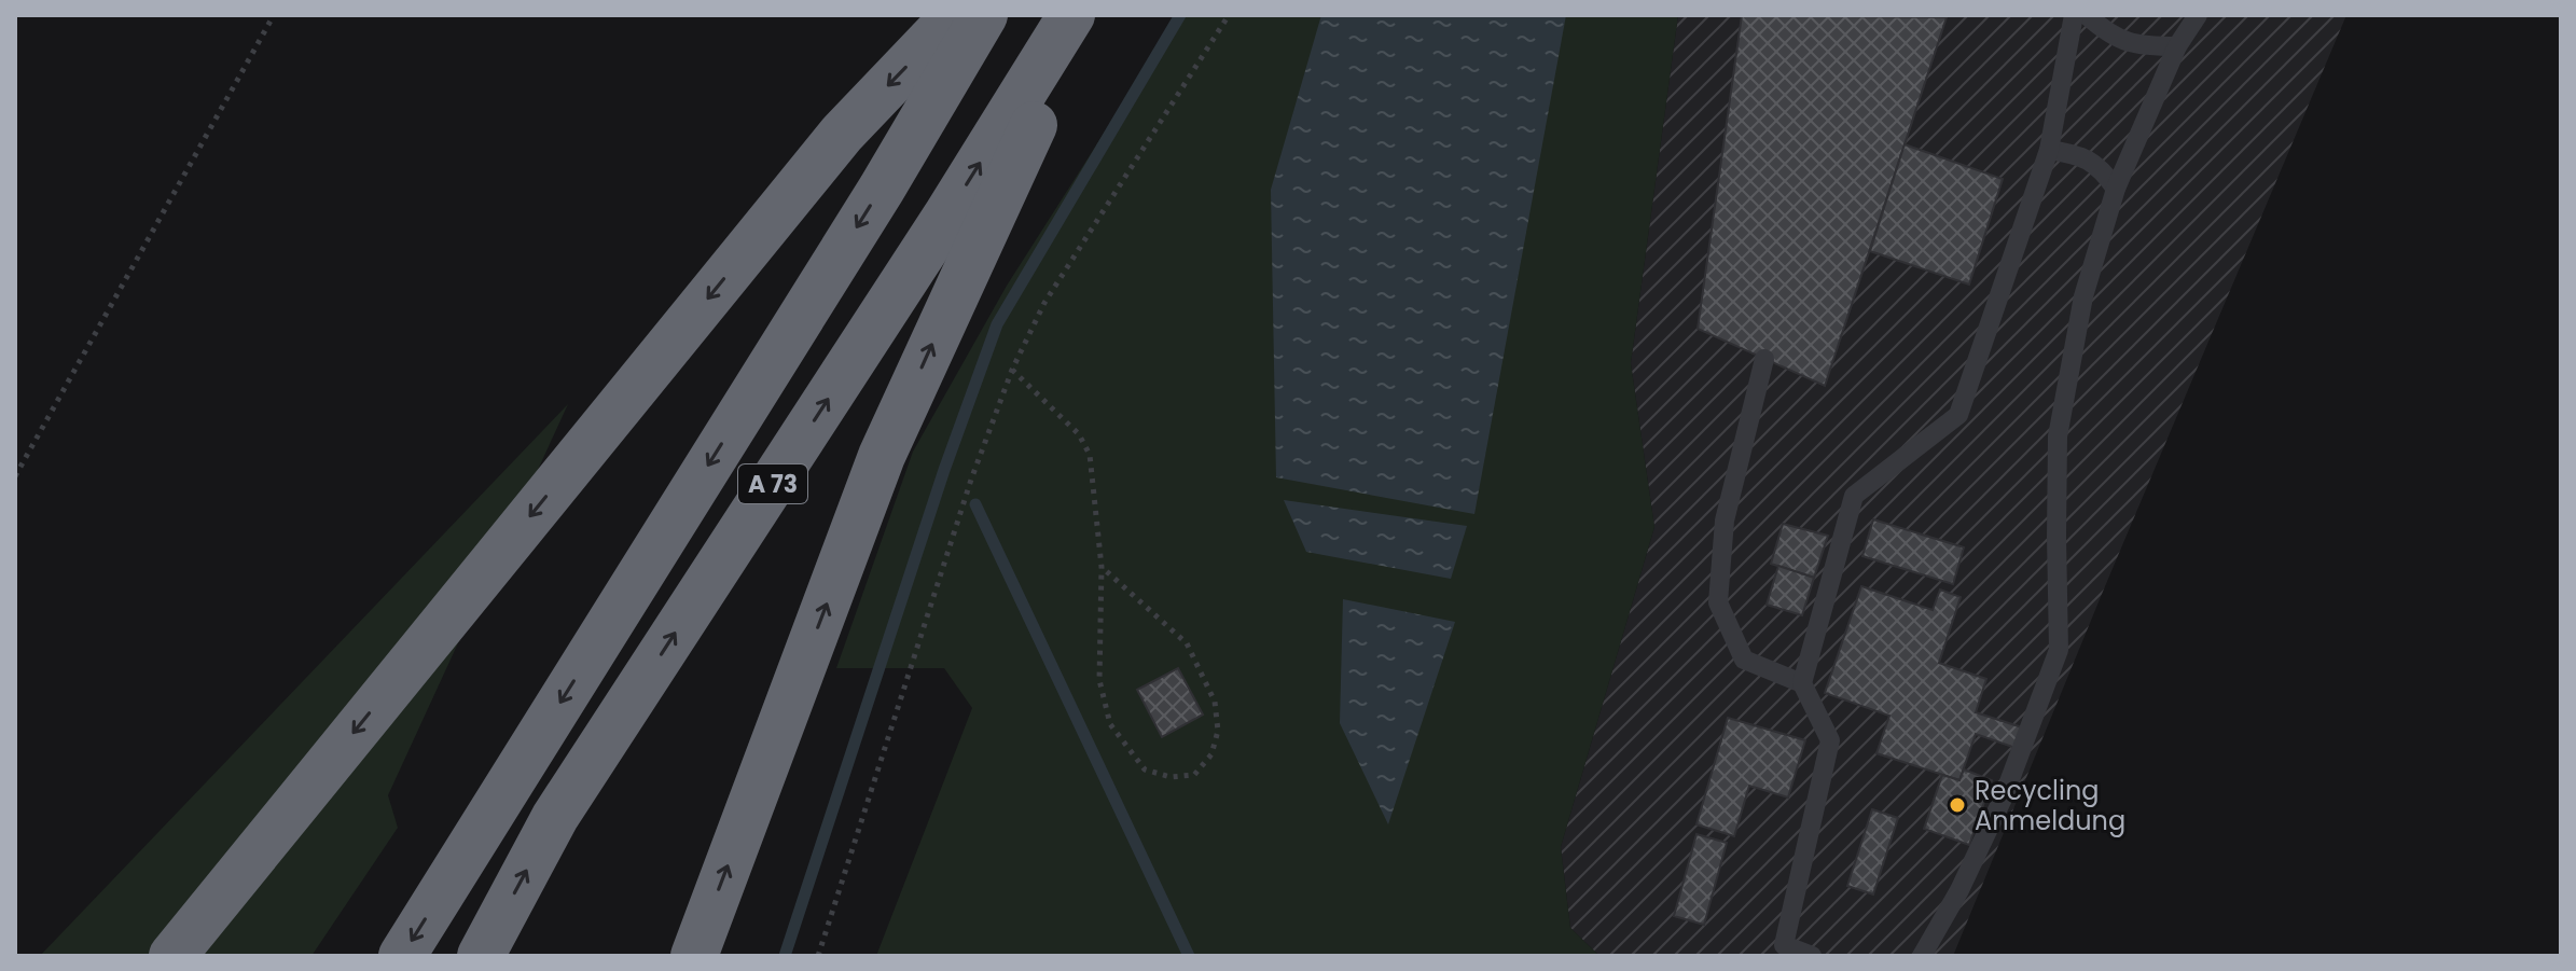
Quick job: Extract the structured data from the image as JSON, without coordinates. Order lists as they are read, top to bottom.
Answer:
{
  "streets": {
    "highway": ["A 73"]
  },
  "places": ["Recycling Anmeldung"]
}
